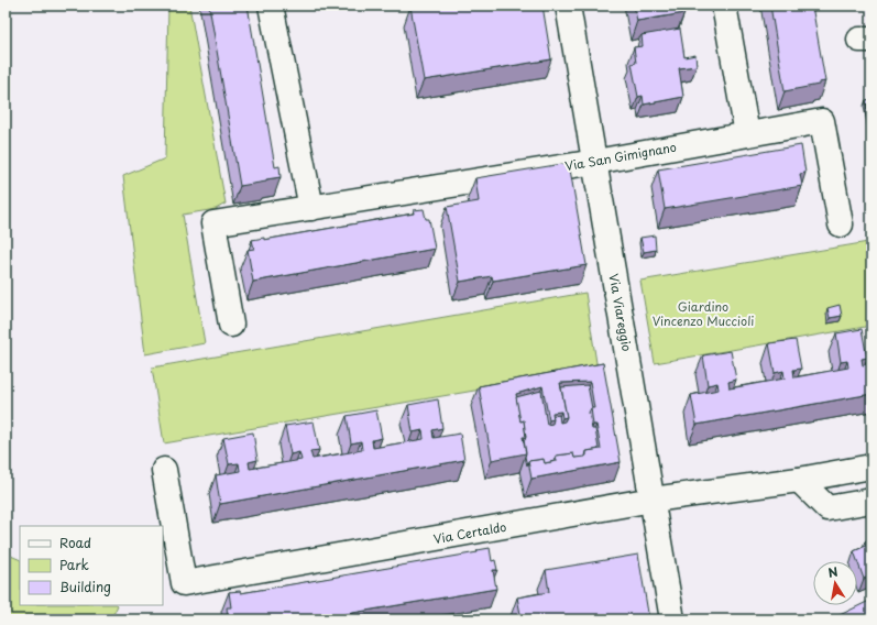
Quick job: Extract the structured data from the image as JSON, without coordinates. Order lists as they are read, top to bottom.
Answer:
{
  "streets": {
    "street": ["Via San Gimignano", "Via Viareggio", "Via Certaldo"]
  },
  "crossings": [
    ["Via San Gimignano", "Via Viareggio"],
    ["Via Viareggio", "Via Certaldo"]
  ],
  "parks": ["Giardino Vincenzo Muccioli"],
  "legend": ["Road", "Park", "Building"],
  "north": "top"
}
